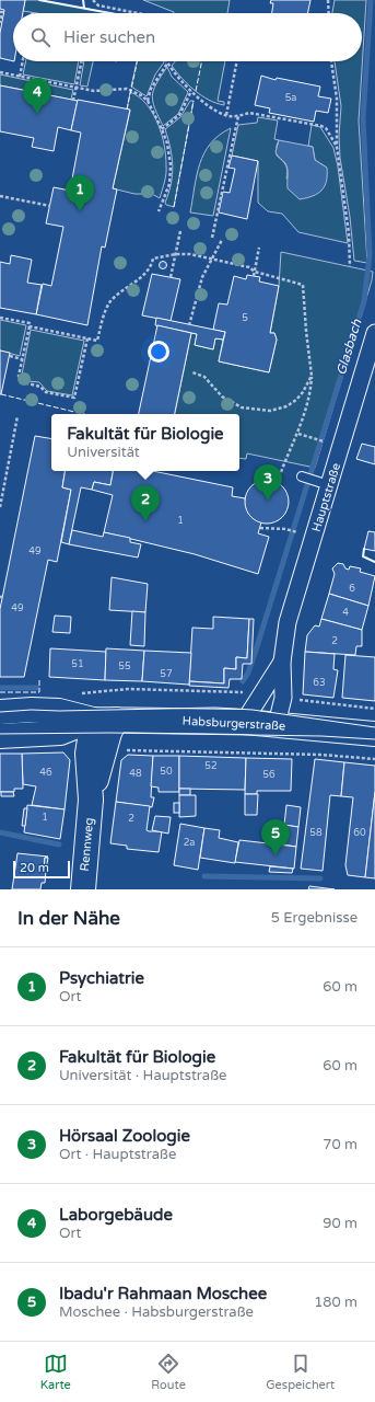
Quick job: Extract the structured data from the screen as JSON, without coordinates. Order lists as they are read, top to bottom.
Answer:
{
  "streets": {
    "main road": ["Habsburgerstraße", "Rennweg"],
    "street": ["Hauptstraße"]
  },
  "crossings": [
    ["Hauptstraße", "Habsburgerstraße"],
    ["Habsburgerstraße", "Rennweg"]
  ],
  "water": ["Glasbach"],
  "house_numbers": [
    "5a",
    "5",
    "1",
    "49",
    "6",
    "49",
    "4",
    "2",
    "51",
    "55",
    "57",
    "63",
    "52",
    "50",
    "46",
    "48",
    "56",
    "1",
    "2",
    "58",
    "60",
    "2a"
  ],
  "scale_bar": "20 m",
  "page": {
    "search": "Hier suchen",
    "pins": [
      "4",
      "1",
      "3",
      "2",
      "5"
    ],
    "popup": ["Fakultät für Biologie", "Universität"],
    "scale": "20 m",
    "heading": ["In der Nähe", "5 Ergebnisse"],
    "list": [
      {
        "mark": "1",
        "name": "Psychiatrie",
        "note": "Ort",
        "value": "60 m"
      },
      {
        "mark": "2",
        "name": "Fakultät für Biologie",
        "note": "Universität · Hauptstraße",
        "value": "60 m"
      },
      {
        "mark": "3",
        "name": "Hörsaal Zoologie",
        "note": "Ort · Hauptstraße",
        "value": "70 m"
      },
      {
        "mark": "4",
        "name": "Laborgebäude",
        "note": "Ort",
        "value": "90 m"
      },
      {
        "mark": "5",
        "name": "Ibadu'r Rahmaan Moschee",
        "note": "Moschee · Habsburgerstraße",
        "value": "180 m"
      }
    ],
    "nav": ["Karte", "Route", "Gespeichert"]
  }
}
